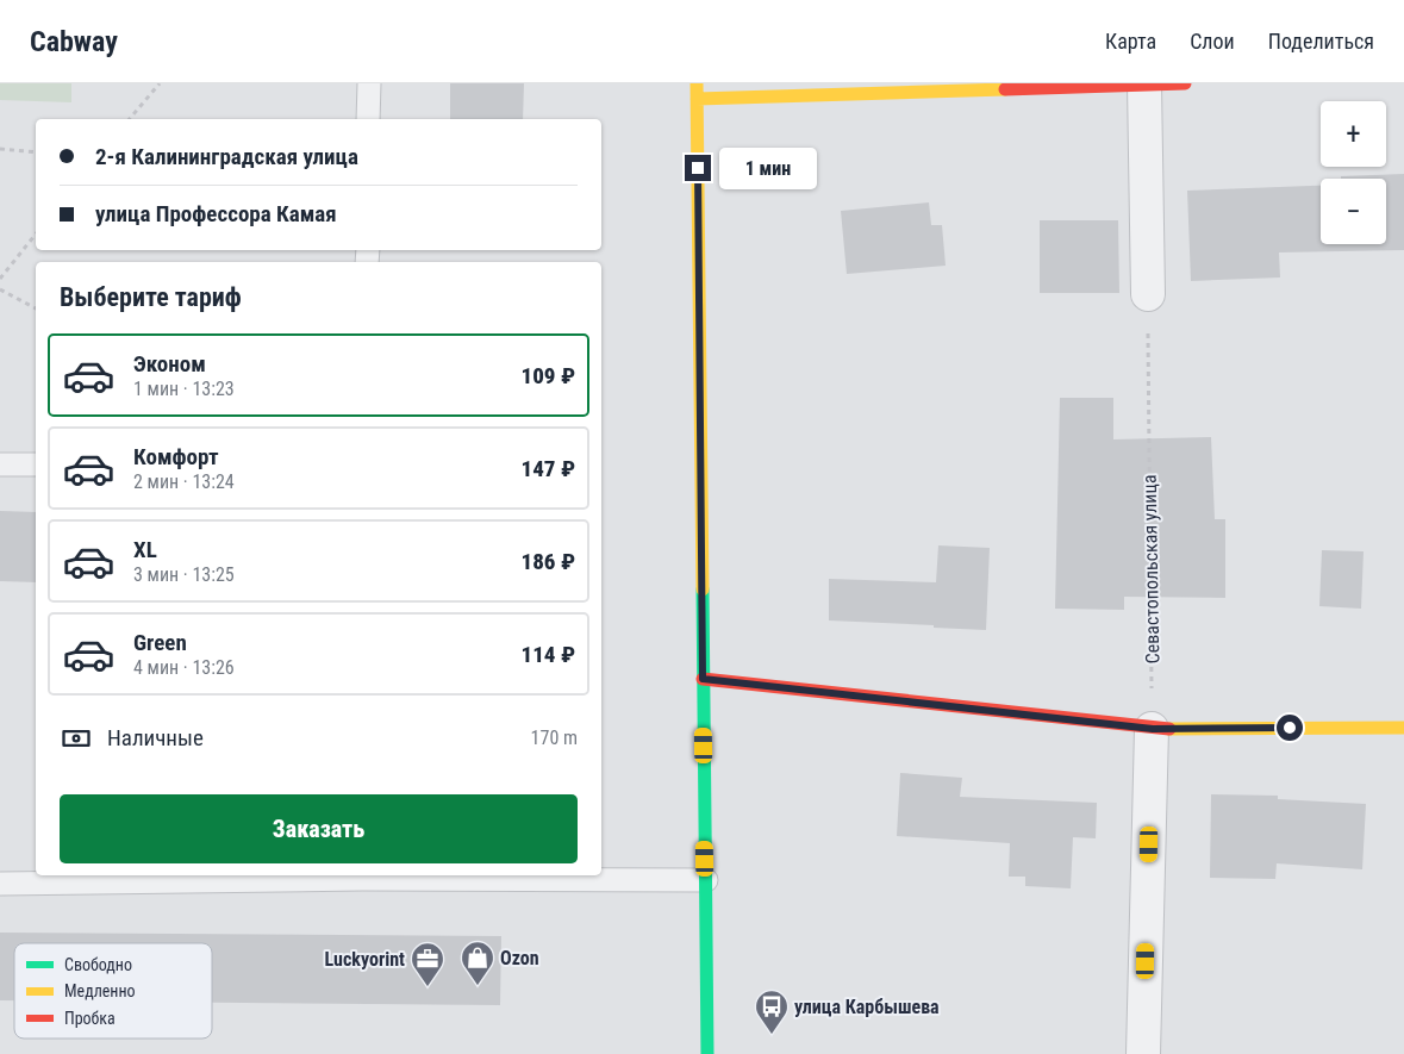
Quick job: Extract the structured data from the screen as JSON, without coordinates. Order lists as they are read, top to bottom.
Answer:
{
  "streets": {
    "path": ["Севастопольская улица"]
  },
  "places": {
    "shop": ["Ozon"],
    "office": ["Luckyorint"],
    "bus stop": ["улица Карбышева"]
  },
  "legend": ["Свободно", "Медленно", "Пробка"],
  "page": {
    "header": "Cabway",
    "nav": ["Карта", "Слои", "Поделиться"],
    "map_buttons": ["+", "−"],
    "banner": ["2-я Калининградская улица", "улица Профессора Камая"],
    "bubble": "1 мин",
    "heading": "Выберите тариф",
    "list": [
      {
        "name": "Эконом",
        "note": "1 мин · 13:23",
        "value": "109 ₽"
      },
      {
        "name": "Комфорт",
        "note": "2 мин · 13:24",
        "value": "147 ₽"
      },
      {
        "name": "XL",
        "note": "3 мин · 13:25",
        "value": "186 ₽"
      },
      {
        "name": "Green",
        "note": "4 мин · 13:26",
        "value": "114 ₽"
      }
    ],
    "pay": ["Наличные", "170 m"],
    "buttons": "Заказать"
  }
}
